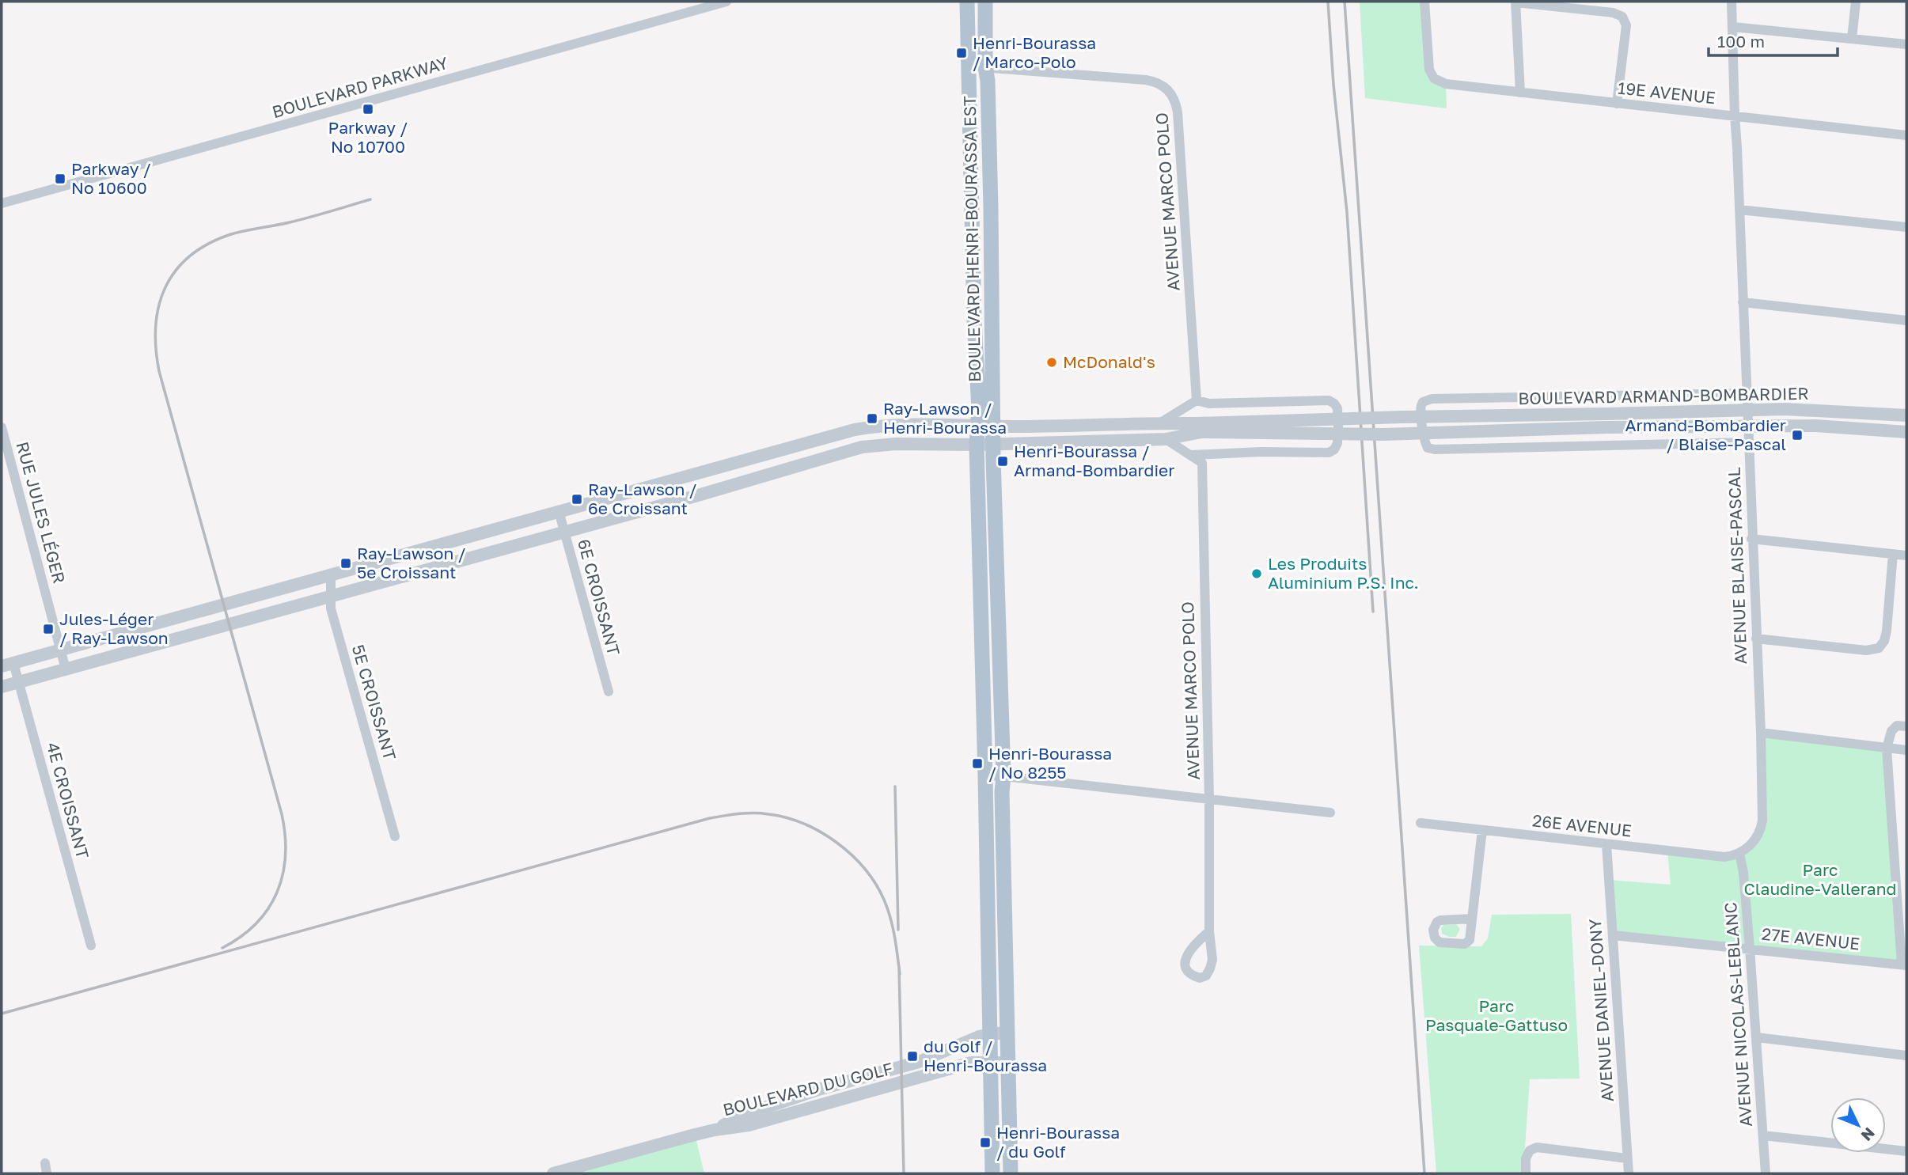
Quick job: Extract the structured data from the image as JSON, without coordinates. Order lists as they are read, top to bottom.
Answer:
{
  "streets": {
    "main road": ["BOULEVARD HENRI-BOURASSA EST"],
    "street": [
      "BOULEVARD PARKWAY",
      "19E AVENUE",
      "AVENUE MARCO POLO",
      "BOULEVARD ARMAND-BOMBARDIER",
      "RUE JULES LÉGER",
      "AVENUE BLAISE-PASCAL",
      "6E CROISSANT",
      "5E CROISSANT",
      "4E CROISSANT",
      "26E AVENUE",
      "27E AVENUE",
      "AVENUE DANIEL-DONY",
      "AVENUE NICOLAS-LEBLANC",
      "BOULEVARD DU GOLF"
    ]
  },
  "crossings": [
    ["19E AVENUE", "AVENUE BLAISE-PASCAL"],
    ["AVENUE MARCO POLO", "BOULEVARD HENRI-BOURASSA EST"],
    ["AVENUE MARCO POLO", "BOULEVARD ARMAND-BOMBARDIER"],
    ["BOULEVARD HENRI-BOURASSA EST", "BOULEVARD ARMAND-BOMBARDIER"],
    ["BOULEVARD HENRI-BOURASSA EST", "BOULEVARD DU GOLF"],
    ["BOULEVARD ARMAND-BOMBARDIER", "RUE JULES LÉGER"],
    ["BOULEVARD ARMAND-BOMBARDIER", "AVENUE BLAISE-PASCAL"],
    ["BOULEVARD ARMAND-BOMBARDIER", "6E CROISSANT"],
    ["BOULEVARD ARMAND-BOMBARDIER", "5E CROISSANT"],
    ["BOULEVARD ARMAND-BOMBARDIER", "4E CROISSANT"],
    ["AVENUE BLAISE-PASCAL", "26E AVENUE"],
    ["AVENUE BLAISE-PASCAL", "AVENUE NICOLAS-LEBLANC"],
    ["26E AVENUE", "AVENUE DANIEL-DONY"],
    ["26E AVENUE", "AVENUE NICOLAS-LEBLANC"],
    ["27E AVENUE", "AVENUE DANIEL-DONY"],
    ["27E AVENUE", "AVENUE NICOLAS-LEBLANC"]
  ],
  "parks": ["Parc Claudine-Vallerand", "Parc Pasquale-Gattuso"],
  "places": {
    "transit": [
      "Henri-Bourassa / Marco-Polo",
      "Parkway / No 10700",
      "Parkway / No 10600",
      "Ray-Lawson / Henri-Bourassa",
      "Armand-Bombardier / Blaise-Pascal",
      "Henri-Bourassa / Armand-Bombardier",
      "Ray-Lawson / 6e Croissant",
      "Ray-Lawson / 5e Croissant",
      "Jules-Léger / Ray-Lawson",
      "Henri-Bourassa / No 8255",
      "du Golf / Henri-Bourassa",
      "Henri-Bourassa / du Golf"
    ],
    "other": ["McDonald's", "Les Produits Aluminium P.S. Inc."]
  },
  "scale_bar": "100 m",
  "north": "bottom right"
}
